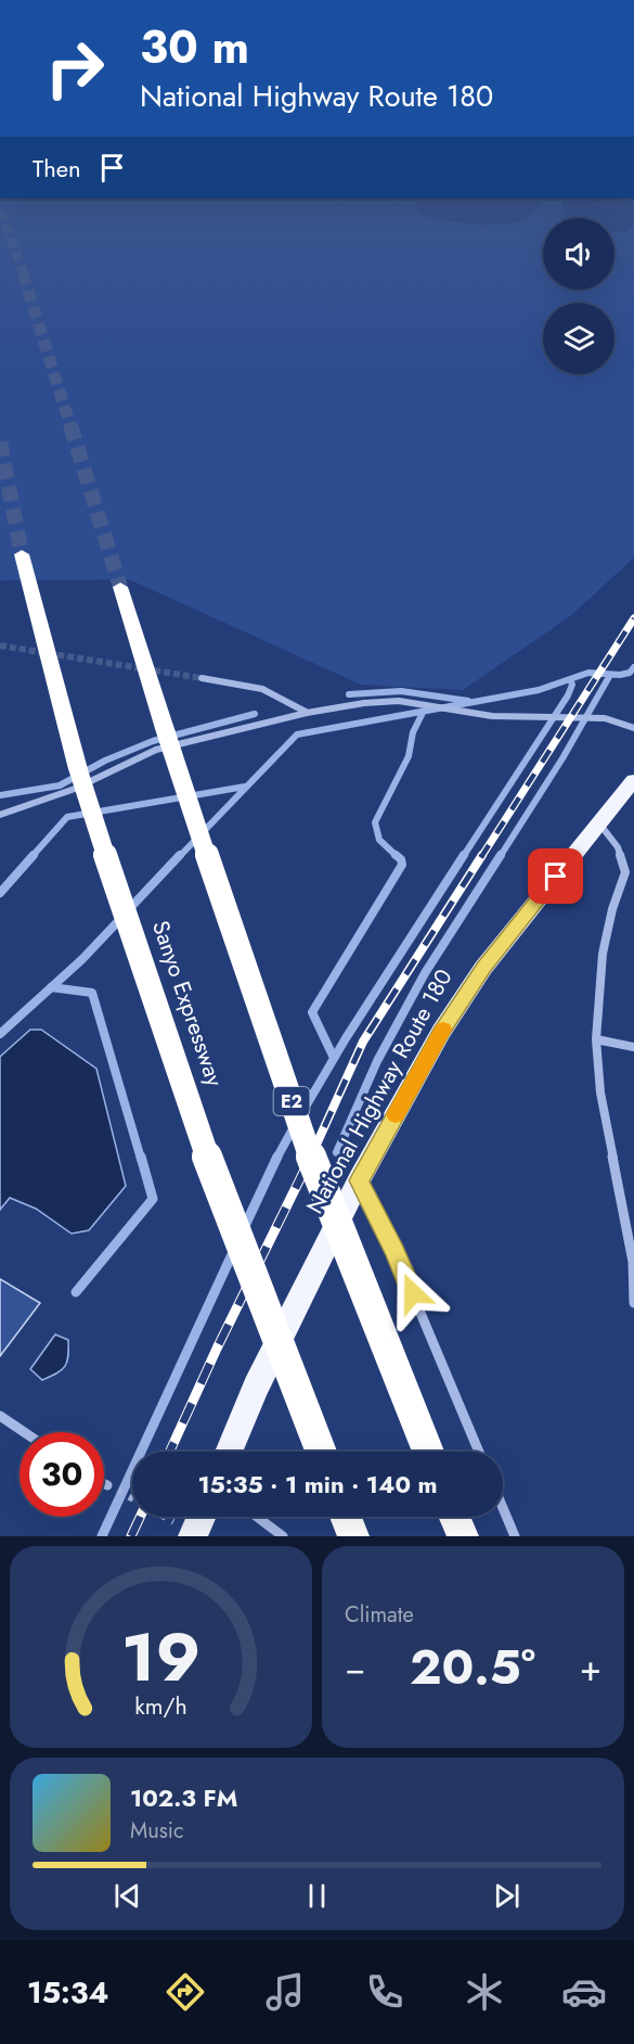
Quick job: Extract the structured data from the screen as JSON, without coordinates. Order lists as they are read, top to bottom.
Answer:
{
  "streets": {
    "highway": ["Sanyo Expressway", "National Highway Route 180", "E2"]
  },
  "page": {
    "turn": ["30 m", "National Highway Route 180"],
    "then": "Then",
    "limit": "30",
    "trip": "15:35 · 1 min · 140 m",
    "tile": "Climate",
    "heat": ["−", "20.5°", "+"],
    "song": ["102.3 FM", "Music"],
    "tabs": "15:34",
    "gauge": ["19", "km/h"]
  }
}
